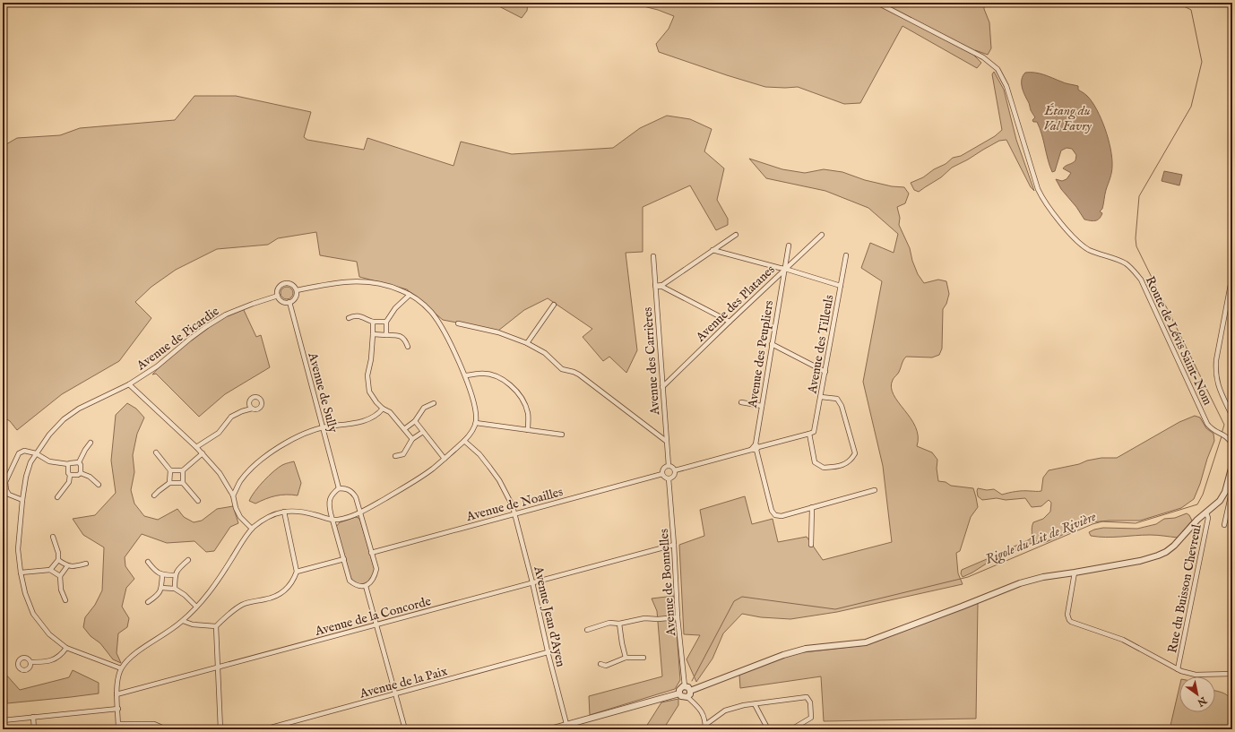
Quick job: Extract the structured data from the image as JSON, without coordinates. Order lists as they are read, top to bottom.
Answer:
{
  "streets": {
    "street": [
      "Avenue des Platanes",
      "Avenue de Picardie",
      "Route de Lévis Saint-Nom",
      "Avenue des Tilleuls",
      "Avenue des Peupliers",
      "Avenue des Carrières",
      "Avenue de Sully",
      "Avenue de Noailles",
      "Avenue de Bonnelles",
      "Rue du Buisson Chevreul",
      "Avenue de la Concorde",
      "Avenue Jean d'Ayen",
      "Avenue de la Paix"
    ]
  },
  "crossings": [
    ["Avenue des Platanes", "Avenue des Peupliers"],
    ["Avenue des Platanes", "Avenue des Carrières"],
    ["Avenue de Picardie", "Avenue de Sully"],
    ["Avenue des Carrières", "Avenue de Noailles"],
    ["Avenue des Carrières", "Avenue de Bonnelles"],
    ["Avenue de Noailles", "Avenue de Bonnelles"],
    ["Avenue de Noailles", "Avenue Jean d'Ayen"],
    ["Avenue de Bonnelles", "Avenue de la Concorde"],
    ["Avenue de la Concorde", "Avenue Jean d'Ayen"],
    ["Avenue Jean d'Ayen", "Avenue de la Paix"]
  ],
  "water": ["Étang du Val Favry", "Rigole du Lit de Rivière"],
  "north": "bottom right"
}
